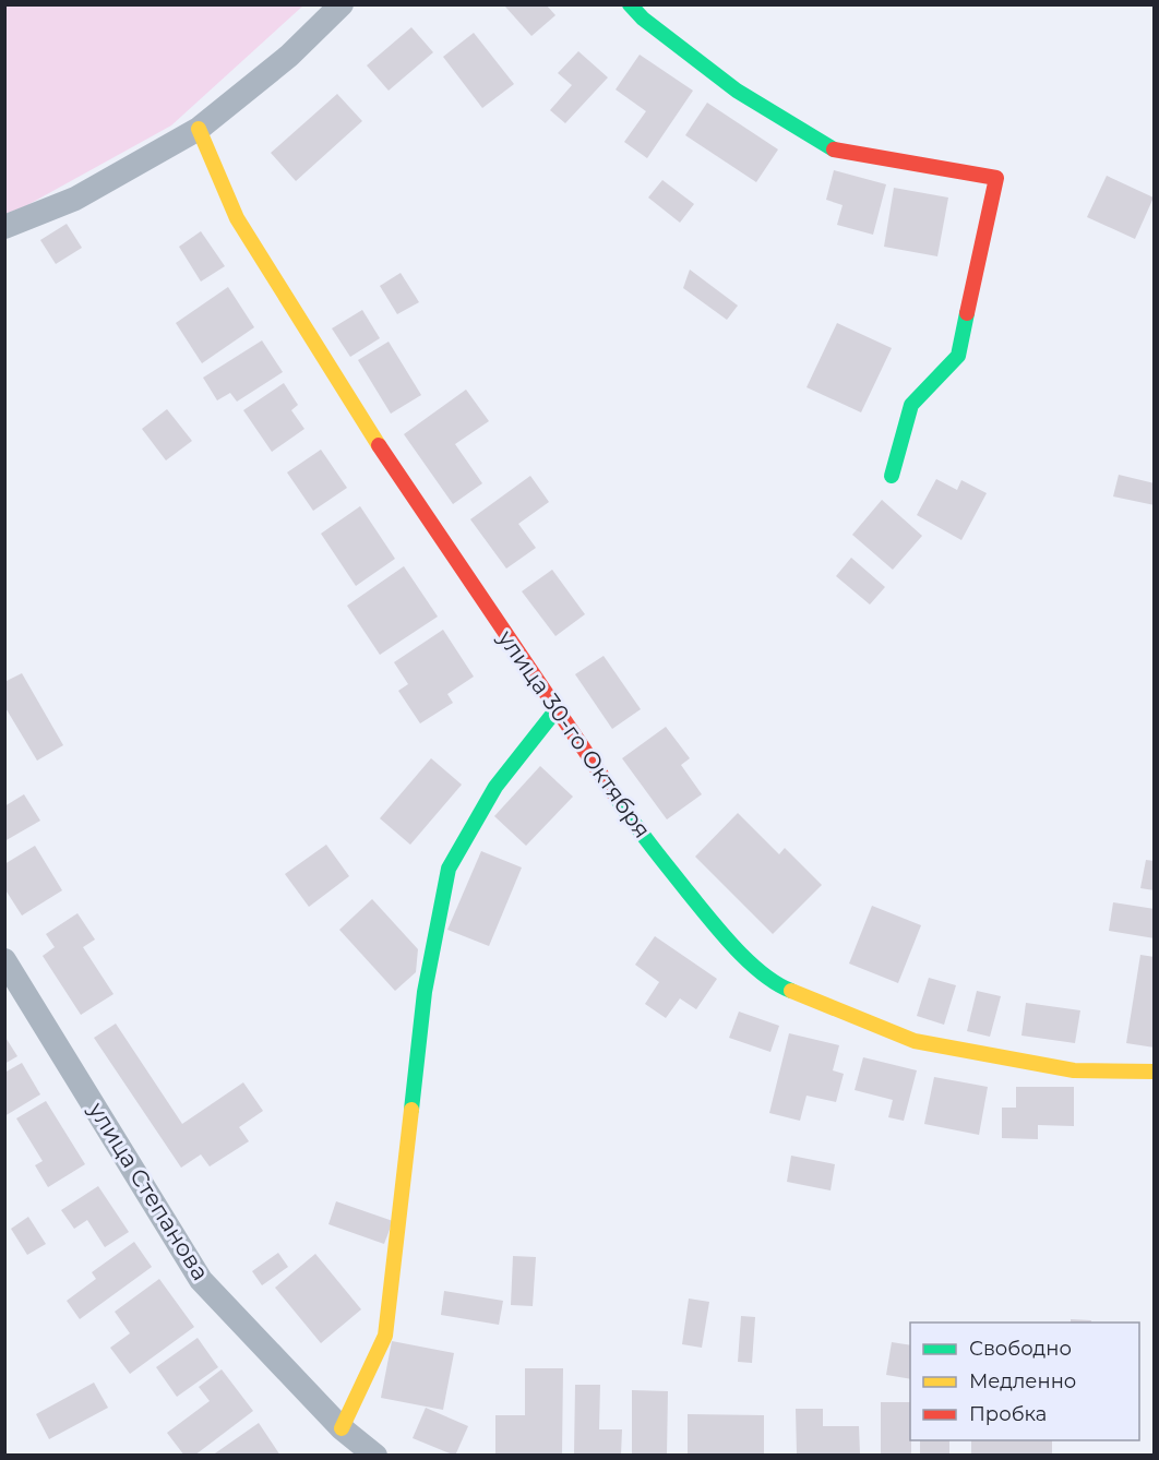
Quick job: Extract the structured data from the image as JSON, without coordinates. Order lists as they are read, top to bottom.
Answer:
{
  "streets": {
    "street": ["улица 30-го Октября", "улица Степанова"]
  },
  "legend": ["Свободно", "Медленно", "Пробка"]
}
